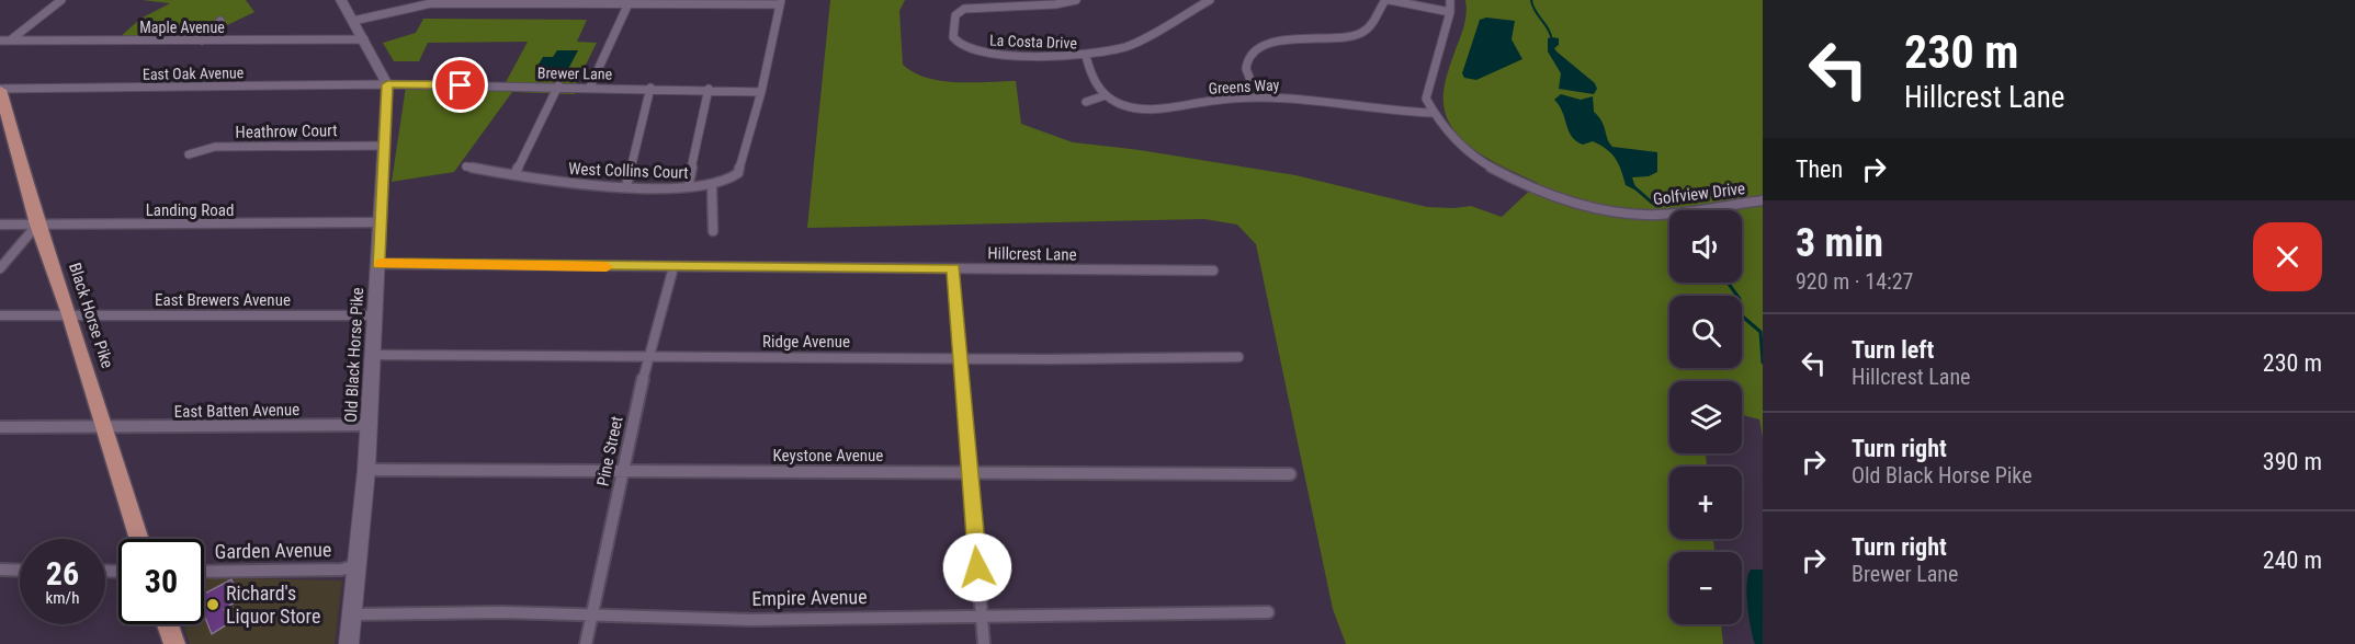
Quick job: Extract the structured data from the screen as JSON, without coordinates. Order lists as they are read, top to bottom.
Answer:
{
  "streets": {
    "main road": ["Black Horse Pike"],
    "street": [
      "Maple Avenue",
      "La Costa Drive",
      "East Oak Avenue",
      "Brewer Lane",
      "Greens Way",
      "Heathrow Court",
      "West Collins Court",
      "Golfview Drive",
      "Landing Road",
      "Hillcrest Lane",
      "East Brewers Avenue",
      "Ridge Avenue",
      "Old Black Horse Pike",
      "East Batten Avenue",
      "Pine Street",
      "Keystone Avenue",
      "Garden Avenue",
      "Empire Avenue"
    ]
  },
  "crossings": [
    ["Maple Avenue", "Old Black Horse Pike"],
    ["East Oak Avenue", "Brewer Lane"],
    ["East Oak Avenue", "Black Horse Pike"],
    ["East Oak Avenue", "Old Black Horse Pike"],
    ["Brewer Lane", "Old Black Horse Pike"],
    ["Greens Way", "Golfview Drive"],
    ["Heathrow Court", "Old Black Horse Pike"],
    ["Landing Road", "Black Horse Pike"],
    ["Landing Road", "Old Black Horse Pike"],
    ["Hillcrest Lane", "Old Black Horse Pike"],
    ["Hillcrest Lane", "Pine Street"],
    ["East Brewers Avenue", "Black Horse Pike"],
    ["East Brewers Avenue", "Old Black Horse Pike"],
    ["Black Horse Pike", "East Batten Avenue"],
    ["Ridge Avenue", "Old Black Horse Pike"],
    ["Ridge Avenue", "Pine Street"],
    ["Old Black Horse Pike", "East Batten Avenue"],
    ["Old Black Horse Pike", "Keystone Avenue"],
    ["Old Black Horse Pike", "Garden Avenue"],
    ["Old Black Horse Pike", "Empire Avenue"],
    ["Pine Street", "Keystone Avenue"],
    ["Pine Street", "Empire Avenue"]
  ],
  "places": ["Richard's Liquor Store"],
  "page": {
    "turn": ["230 m", "Hillcrest Lane"],
    "then": "Then",
    "heading": ["3 min", "920 m · 14:27"],
    "map_buttons": ["+", "−"],
    "list": [
      {
        "name": "Turn left",
        "note": "Hillcrest Lane",
        "value": "230 m"
      },
      {
        "name": "Turn right",
        "note": "Old Black Horse Pike",
        "value": "390 m"
      },
      {
        "name": "Turn right",
        "note": "Brewer Lane",
        "value": "240 m"
      }
    ],
    "speed": "26 km/h",
    "limit": "30"
  }
}
